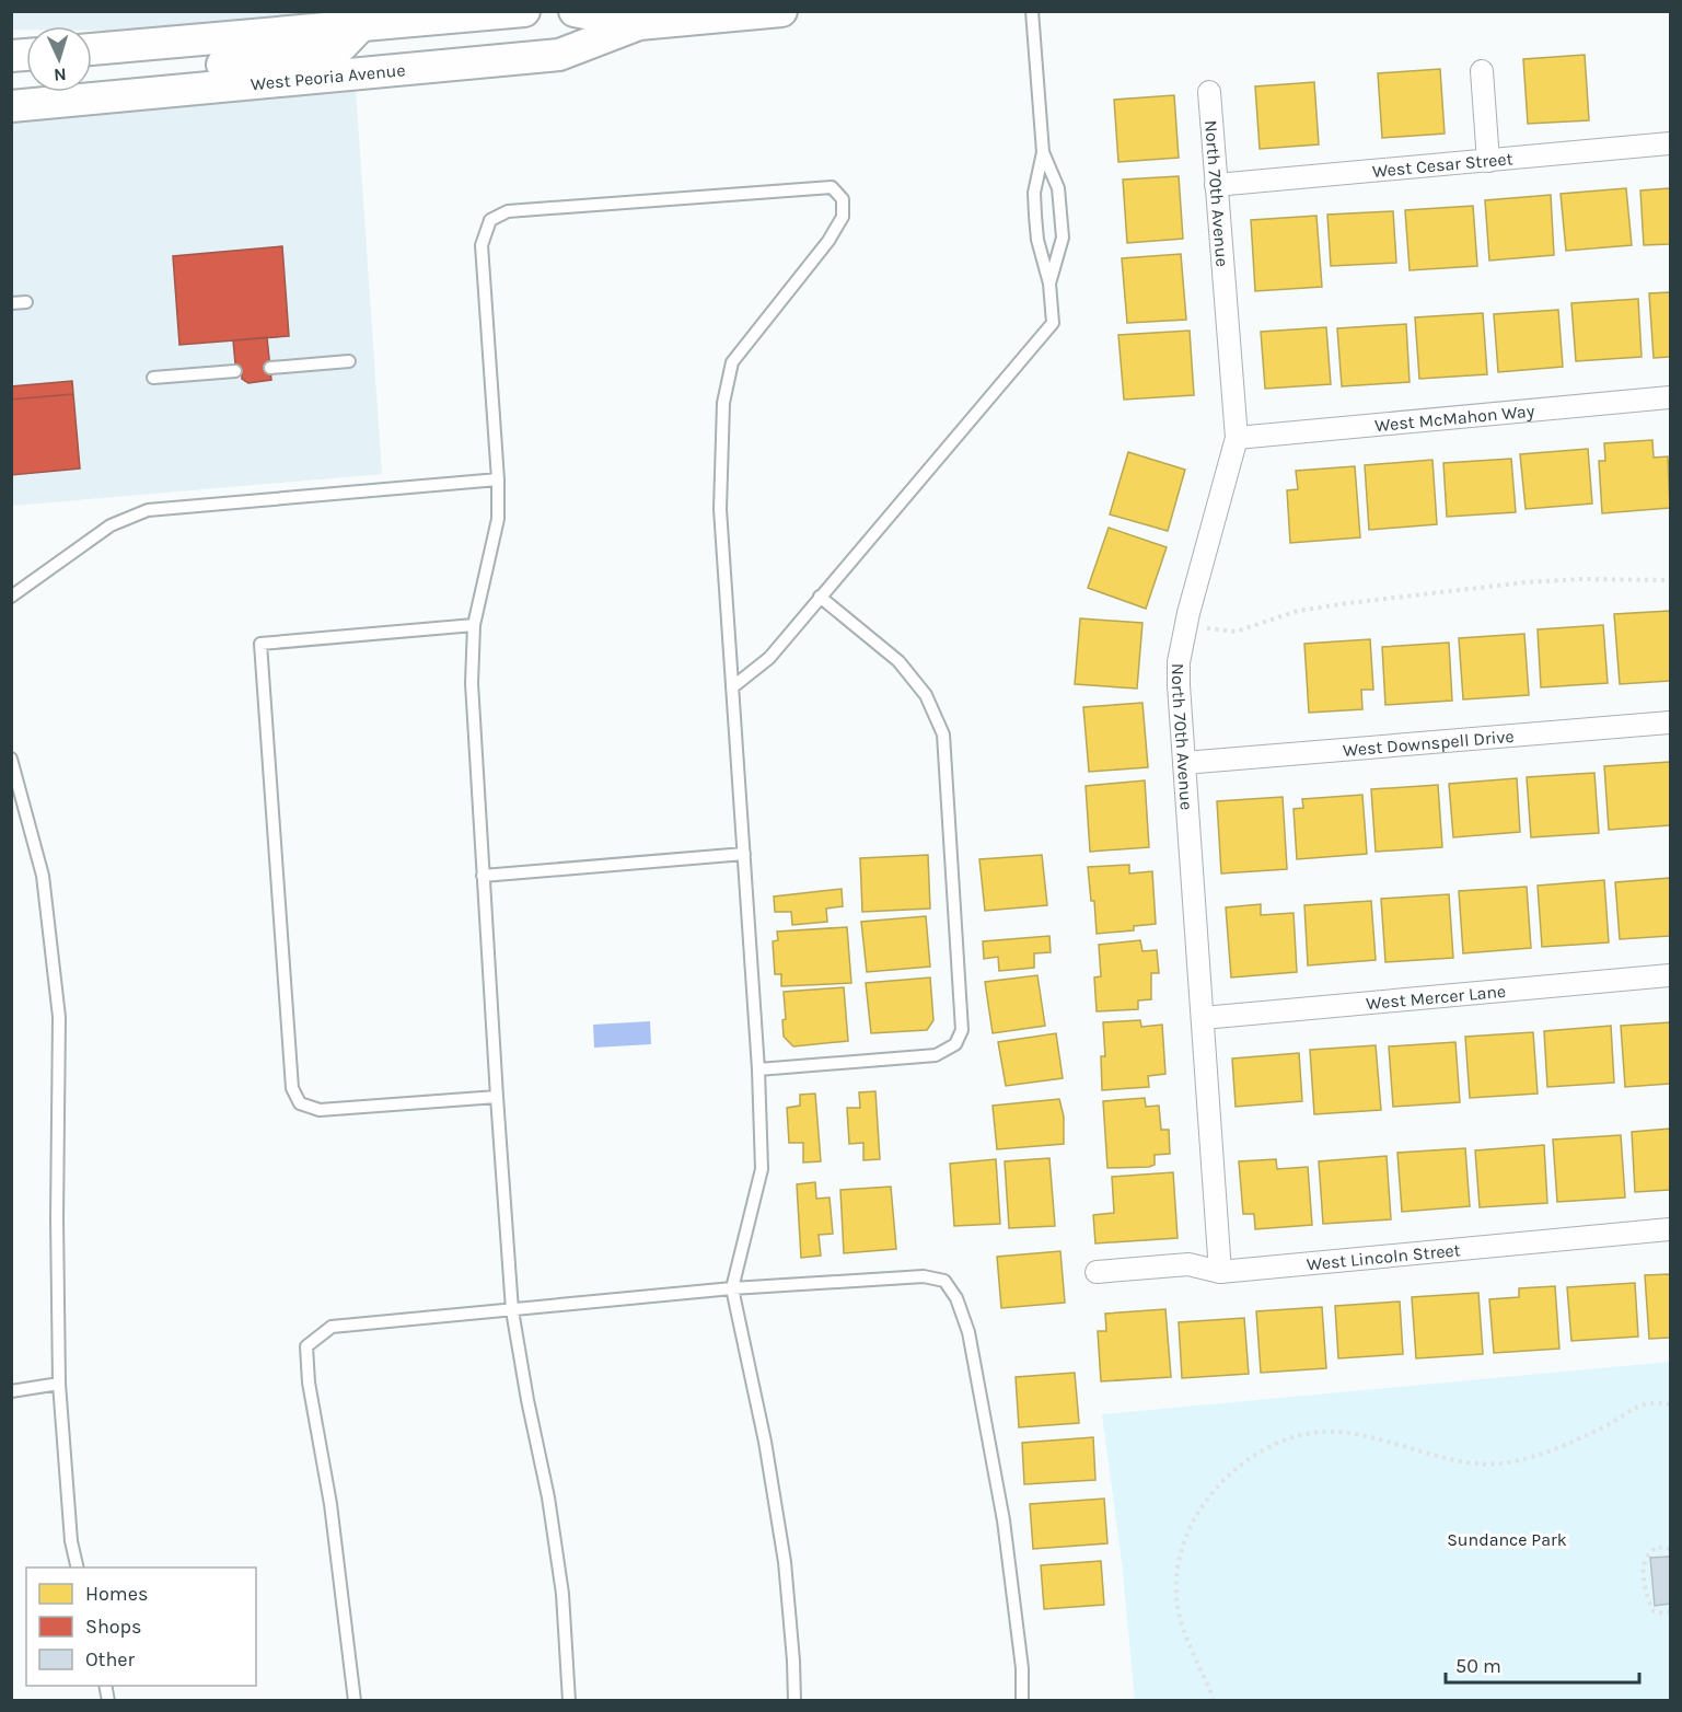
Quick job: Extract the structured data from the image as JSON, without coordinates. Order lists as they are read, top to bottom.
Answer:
{
  "streets": {
    "main road": ["West Peoria Avenue"],
    "street": [
      "West Cesar Street",
      "North 70th Avenue",
      "West McMahon Way",
      "West Downspell Drive",
      "West Mercer Lane",
      "West Lincoln Street"
    ]
  },
  "crossings": [
    ["West Cesar Street", "North 70th Avenue"],
    ["North 70th Avenue", "West McMahon Way"],
    ["North 70th Avenue", "West Downspell Drive"],
    ["North 70th Avenue", "West Mercer Lane"],
    ["North 70th Avenue", "West Lincoln Street"]
  ],
  "parks": ["Sundance Park"],
  "legend": ["Homes", "Shops", "Other"],
  "scale_bar": "50 m",
  "north": "bottom"
}
